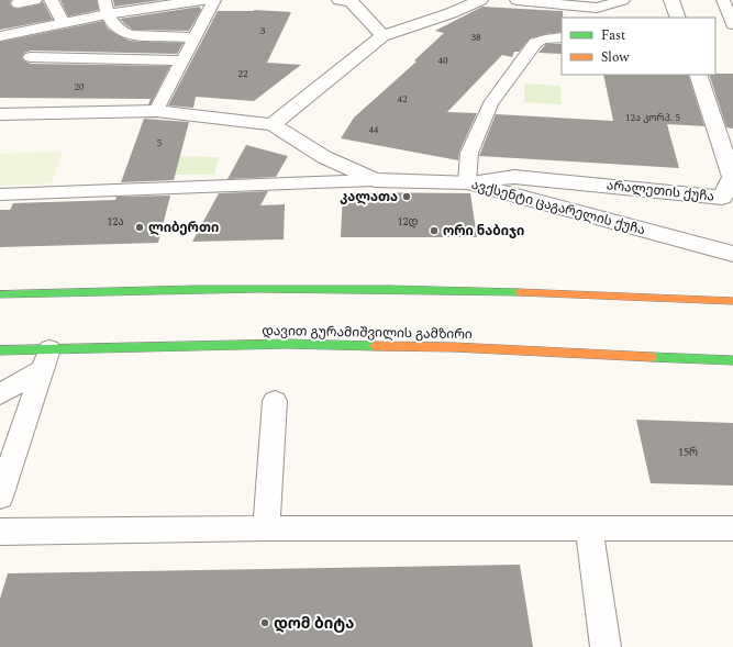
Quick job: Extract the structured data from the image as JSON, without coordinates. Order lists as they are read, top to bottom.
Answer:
{
  "streets": {
    "main road": ["დავით გურამიშვილის გამზირი"],
    "street": ["არალეთის ქუჩა", "ავქსენტი ცაგარელის ქუჩა"]
  },
  "crossings": [
    ["არალეთის ქუჩა", "ავქსენტი ცაგარელის ქუჩა"]
  ],
  "places": [
    "კალათა",
    "ლიბერთი",
    "ორი ნაბიჯი",
    "დომ ბიტა"
  ],
  "house_numbers": [
    "3",
    "38",
    "40",
    "22",
    "20",
    "42",
    "12ა კორპ. 5",
    "44",
    "5",
    "12ა",
    "12დ",
    "15რ"
  ],
  "legend": ["Fast", "Slow"]
}
